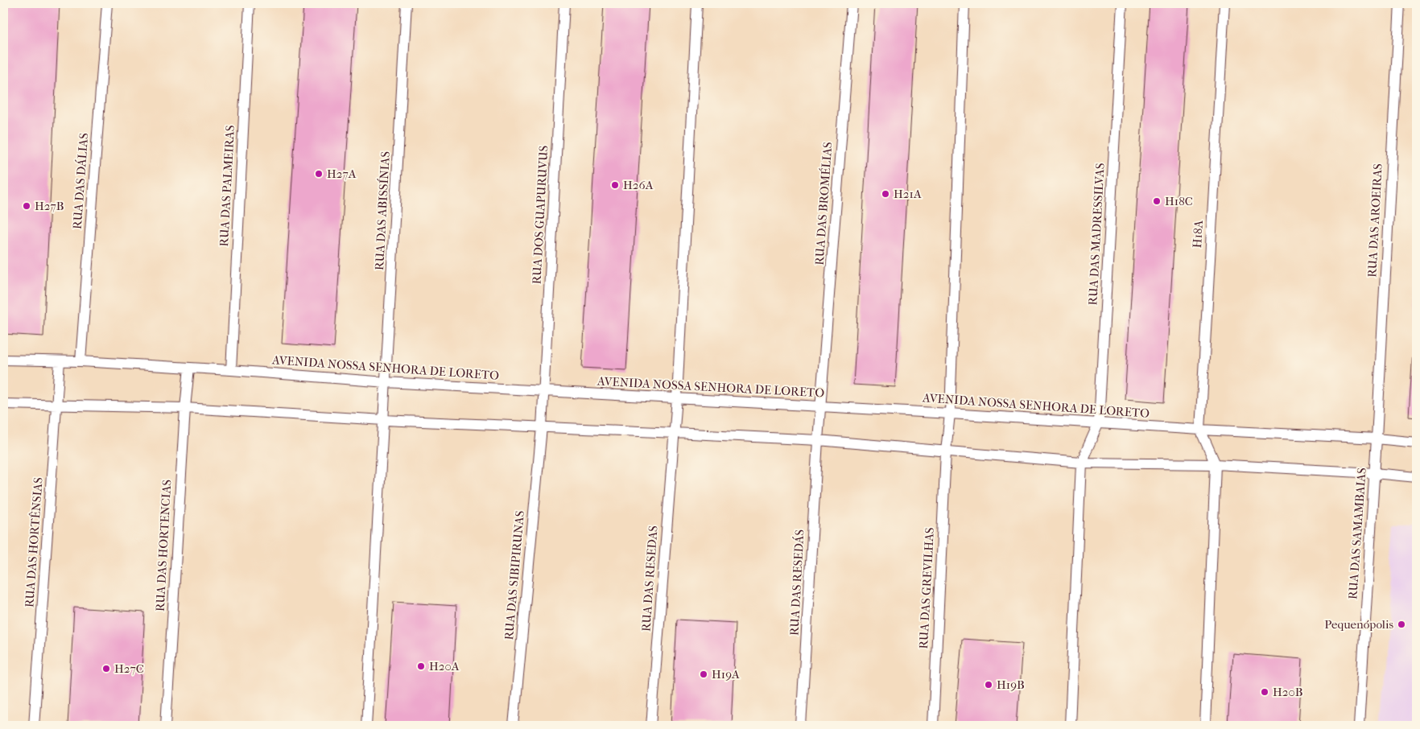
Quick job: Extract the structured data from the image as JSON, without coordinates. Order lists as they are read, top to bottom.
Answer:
{
  "streets": {
    "lane": [
      "RUA DAS DÁLIAS",
      "RUA DAS PALMEIRAS",
      "RUA DAS BROMÉLIAS",
      "RUA DAS ABISSÍNIAS",
      "RUA DOS GUAPURUVUS",
      "RUA DAS AROEIRAS",
      "RUA DAS MADRESSILVAS",
      "H18A",
      "AVENIDA NOSSA SENHORA DE LORETO",
      "RUA DAS SAMAMBAIAS",
      "RUA DAS HORTÊNSIAS",
      "RUA DAS HORTENCIAS",
      "RUA DAS SIBIPIRUNAS",
      "RUA DAS RESEDAS",
      "RUA DAS RESEDÁS",
      "RUA DAS GREVILHAS"
    ]
  },
  "crossings": [
    ["RUA DAS DÁLIAS", "AVENIDA NOSSA SENHORA DE LORETO"],
    ["RUA DAS PALMEIRAS", "AVENIDA NOSSA SENHORA DE LORETO"],
    ["RUA DAS BROMÉLIAS", "AVENIDA NOSSA SENHORA DE LORETO"],
    ["RUA DAS BROMÉLIAS", "RUA DAS RESEDÁS"],
    ["RUA DAS ABISSÍNIAS", "AVENIDA NOSSA SENHORA DE LORETO"],
    ["RUA DOS GUAPURUVUS", "AVENIDA NOSSA SENHORA DE LORETO"],
    ["RUA DOS GUAPURUVUS", "RUA DAS SIBIPIRUNAS"],
    ["RUA DAS AROEIRAS", "AVENIDA NOSSA SENHORA DE LORETO"],
    ["RUA DAS AROEIRAS", "RUA DAS SAMAMBAIAS"],
    ["RUA DAS MADRESSILVAS", "AVENIDA NOSSA SENHORA DE LORETO"],
    ["H18A", "AVENIDA NOSSA SENHORA DE LORETO"],
    ["AVENIDA NOSSA SENHORA DE LORETO", "RUA DAS SAMAMBAIAS"],
    ["AVENIDA NOSSA SENHORA DE LORETO", "RUA DAS HORTÊNSIAS"],
    ["AVENIDA NOSSA SENHORA DE LORETO", "RUA DAS HORTENCIAS"],
    ["AVENIDA NOSSA SENHORA DE LORETO", "RUA DAS RESEDAS"]
  ],
  "places": [
    "H27A",
    "H26A",
    "H21A",
    "H18C",
    "H27B",
    "Pequenópolis",
    "H20A",
    "H27C",
    "H19A",
    "H19B",
    "H20B"
  ]
}
